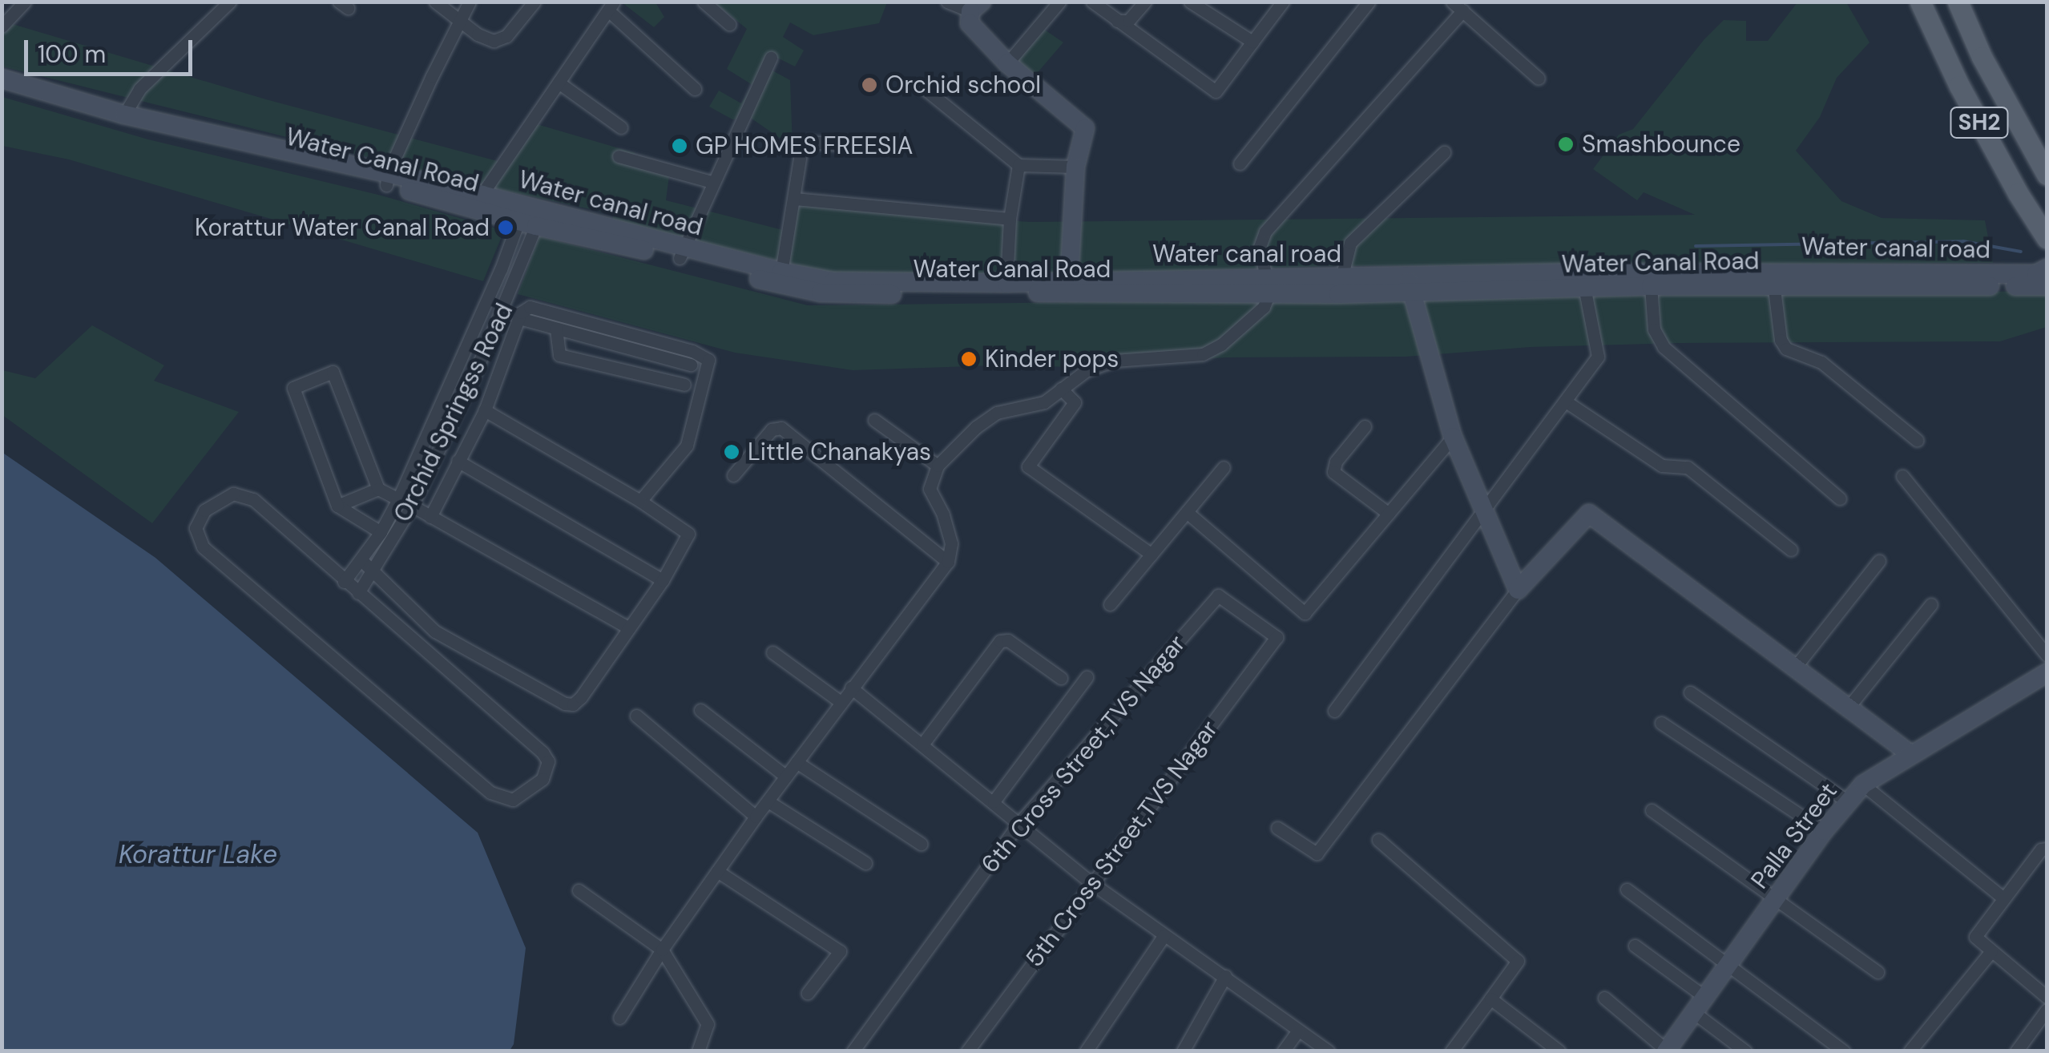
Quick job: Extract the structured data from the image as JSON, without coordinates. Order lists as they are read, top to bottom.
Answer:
{
  "streets": {
    "main road": [
      "SH2",
      "Water Canal Road",
      "Water canal road",
      "Palla Street"
    ],
    "street": ["Orchid Springss Road", "6th Cross Street,TVS Nagar", "5th Cross Street,TVS Nagar"]
  },
  "crossings": [
    ["Water Canal Road", "Water canal road"],
    ["Water Canal Road", "Orchid Springss Road"],
    ["Water canal road", "Orchid Springss Road"],
    ["6th Cross Street,TVS Nagar", "5th Cross Street,TVS Nagar"]
  ],
  "water": ["Korattur Lake"],
  "places": [
    "Orchid school",
    "Smashbounce",
    "GP HOMES FREESIA",
    "Korattur Water Canal Road",
    "Kinder pops",
    "Little Chanakyas"
  ],
  "scale_bar": "100 m"
}
